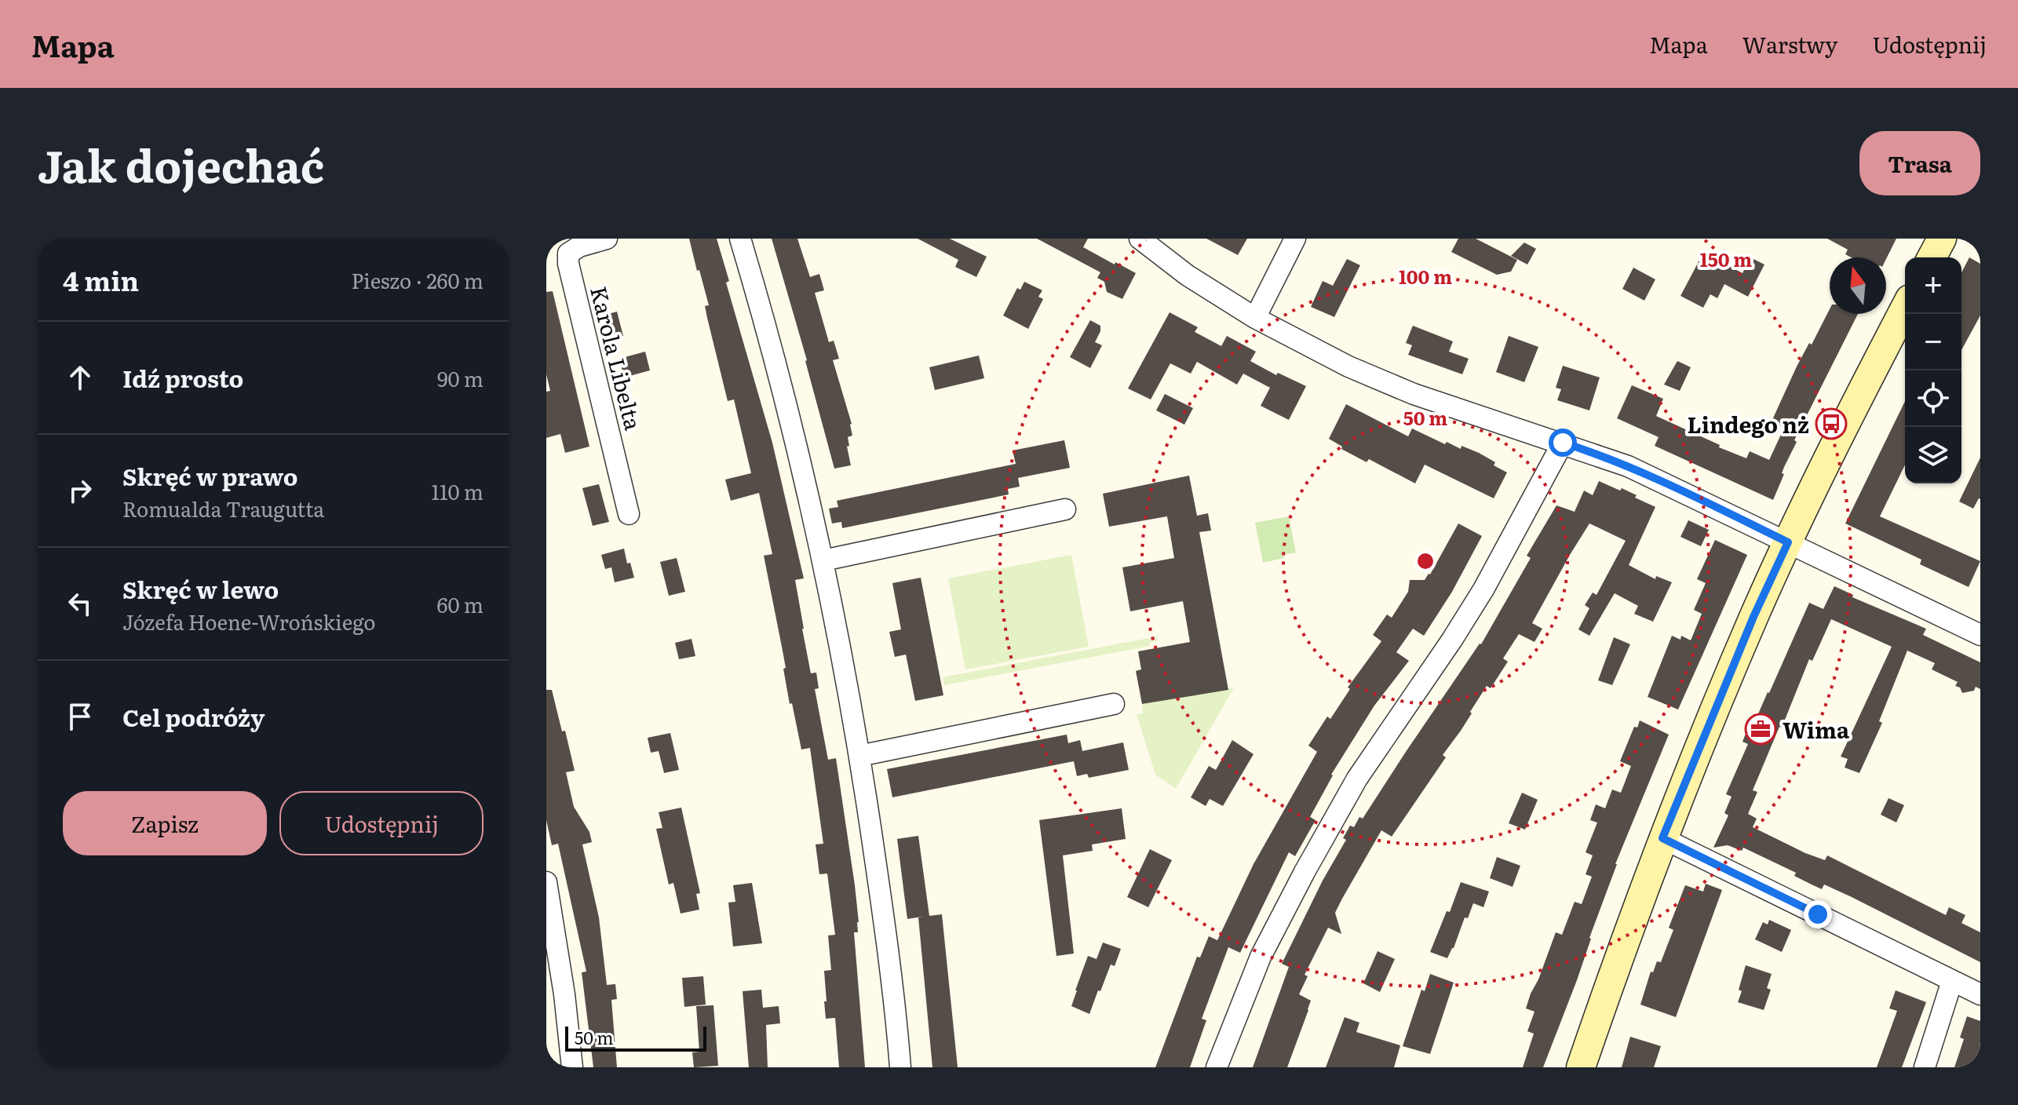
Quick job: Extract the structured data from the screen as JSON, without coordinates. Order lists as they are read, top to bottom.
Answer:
{
  "streets": {
    "street": ["Karola Libelta"]
  },
  "places": {
    "bus stop": ["Lindego nż"],
    "office": ["Wima"]
  },
  "scale_bar": "50 m",
  "north": "top",
  "page": {
    "header": "Mapa",
    "nav": ["Mapa", "Warstwy", "Udostępnij"],
    "title": "Jak dojechać",
    "buttons": [
      "Trasa",
      ["Zapisz", "Udostępnij"]
    ],
    "heading": ["4 min", "Pieszo · 260 m"],
    "map_buttons": ["+", "−"],
    "list": [
      ["Idź prosto", "90 m"],
      ["Skręć w prawo", "Romualda Traugutta", "110 m"],
      ["Skręć w lewo", "Józefa Hoene-Wrońskiego", "60 m"],
      "Cel podróży"
    ],
    "scale": "50 m"
  },
  "rings": ["150 m", "100 m", "50 m"]
}
